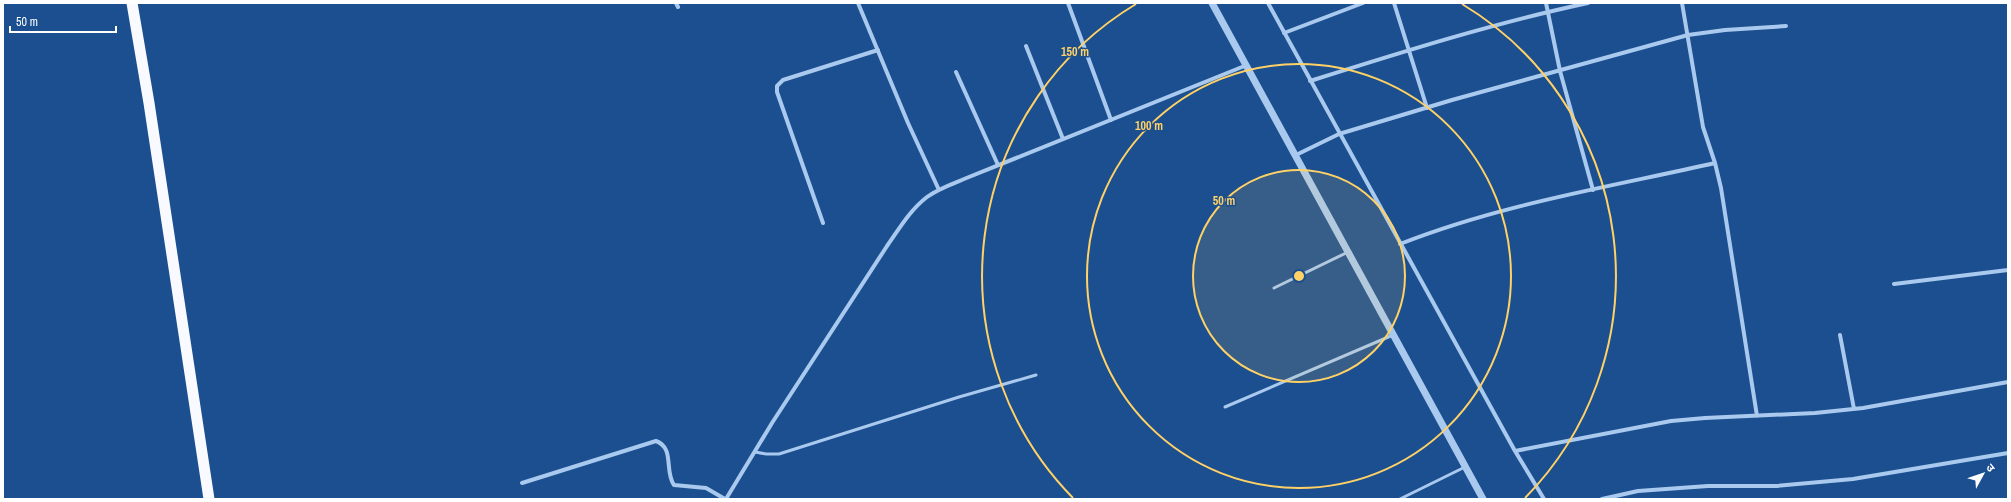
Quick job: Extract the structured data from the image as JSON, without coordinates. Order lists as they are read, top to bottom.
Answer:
{
  "scale_bar": "50 m",
  "north": "top right",
  "rings": ["150 m", "100 m", "50 m"]
}
